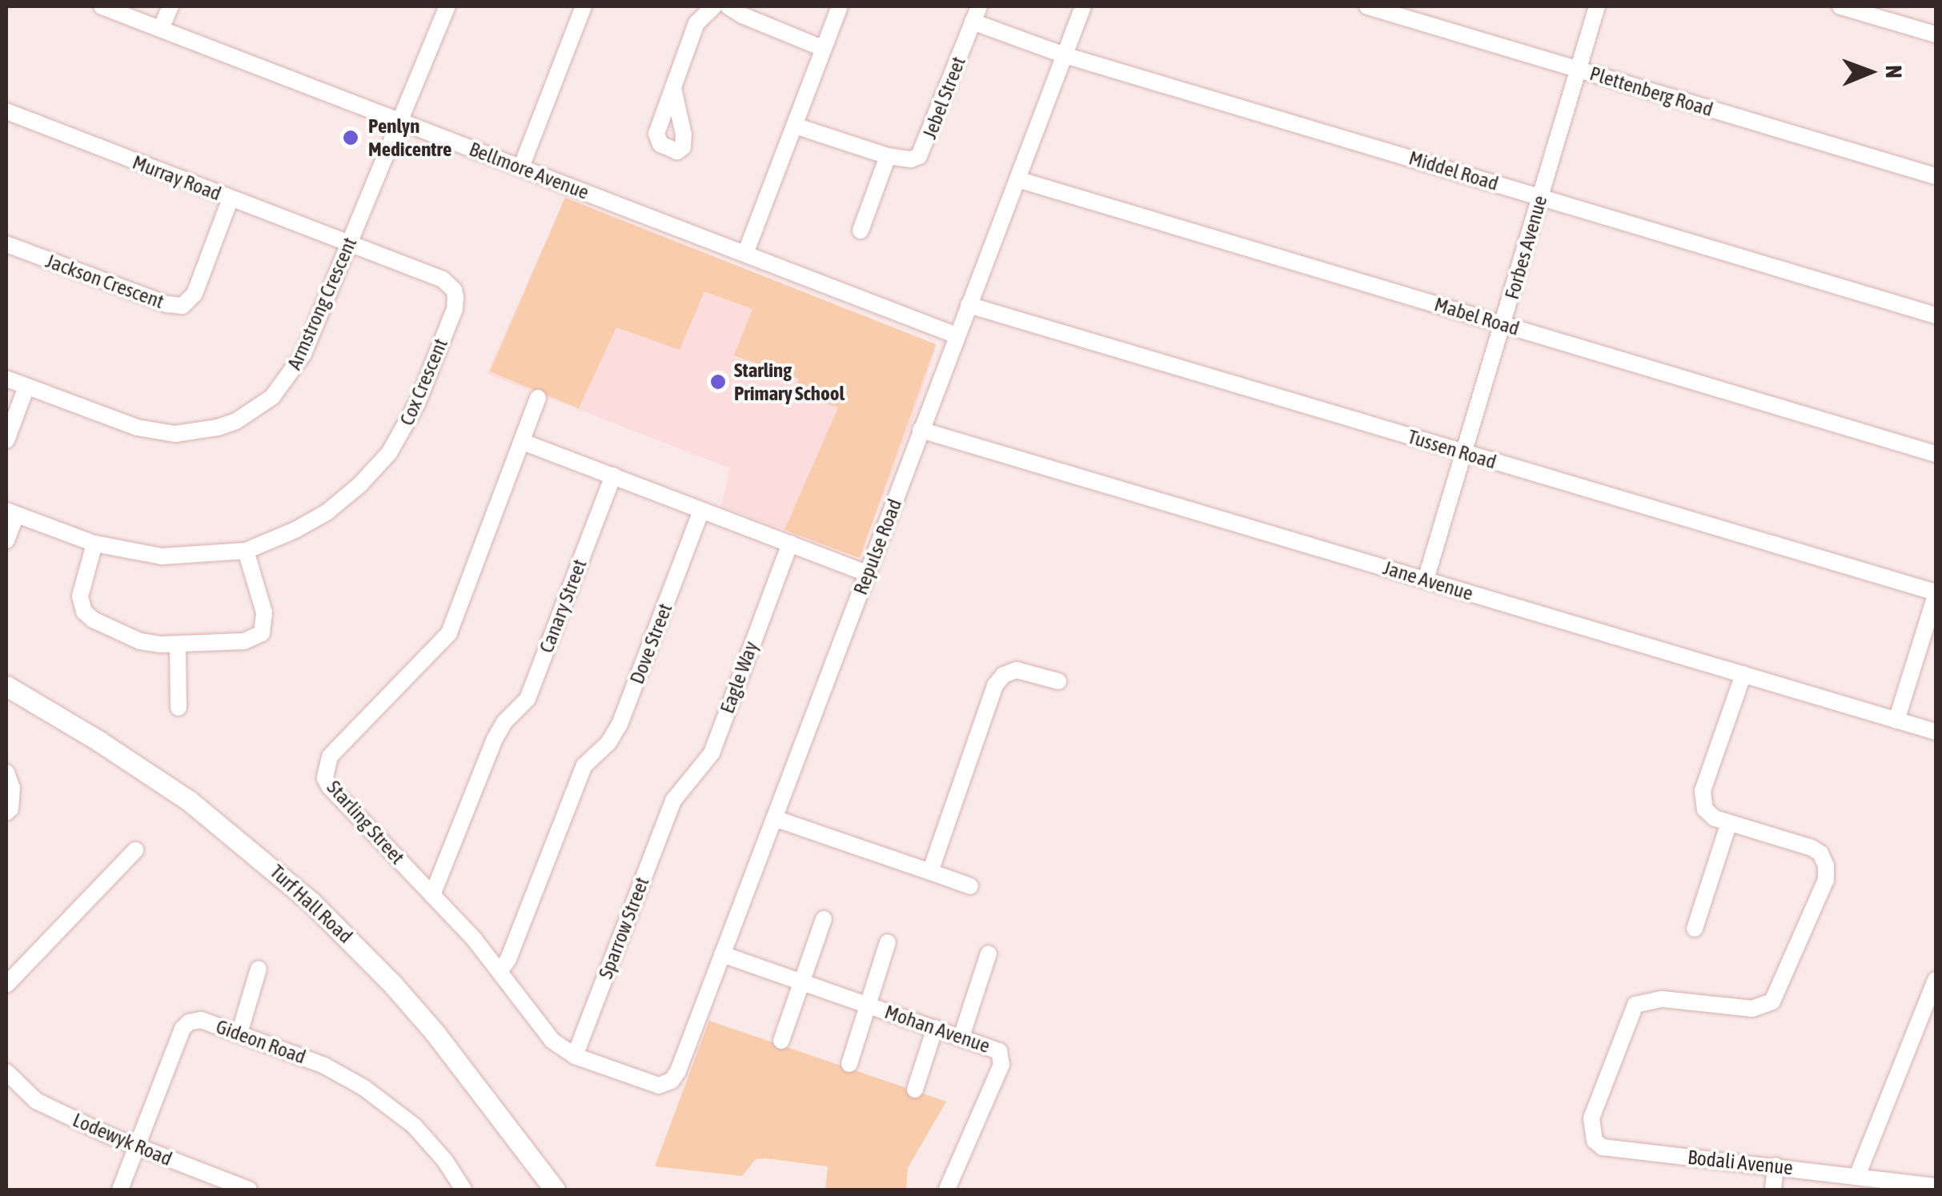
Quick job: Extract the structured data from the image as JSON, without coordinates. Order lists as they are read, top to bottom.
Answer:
{
  "streets": {
    "main road": ["Turf Hall Road"],
    "street": [
      "Plettenberg Road",
      "Jebel Street",
      "Bellmore Avenue",
      "Middel Road",
      "Murray Road",
      "Forbes Avenue",
      "Jackson Crescent",
      "Armstrong Crescent",
      "Mabel Road",
      "Cox Crescent",
      "Tussen Road",
      "Repulse Road",
      "Jane Avenue",
      "Canary Street",
      "Dove Street",
      "Eagle Way",
      "Starling Street",
      "Sparrow Street",
      "Mohan Avenue",
      "Gideon Road",
      "Lodewyk Road",
      "Bodali Avenue"
    ]
  },
  "crossings": [
    ["Plettenberg Road", "Forbes Avenue"],
    ["Jebel Street", "Middel Road"],
    ["Bellmore Avenue", "Armstrong Crescent"],
    ["Bellmore Avenue", "Repulse Road"],
    ["Middel Road", "Forbes Avenue"],
    ["Middel Road", "Repulse Road"],
    ["Murray Road", "Jackson Crescent"],
    ["Murray Road", "Armstrong Crescent"],
    ["Murray Road", "Cox Crescent"],
    ["Forbes Avenue", "Mabel Road"],
    ["Forbes Avenue", "Tussen Road"],
    ["Forbes Avenue", "Jane Avenue"],
    ["Armstrong Crescent", "Cox Crescent"],
    ["Mabel Road", "Repulse Road"],
    ["Tussen Road", "Repulse Road"],
    ["Repulse Road", "Jane Avenue"],
    ["Repulse Road", "Starling Street"],
    ["Repulse Road", "Mohan Avenue"],
    ["Canary Street", "Starling Street"],
    ["Dove Street", "Starling Street"],
    ["Eagle Way", "Sparrow Street"],
    ["Starling Street", "Sparrow Street"],
    ["Gideon Road", "Lodewyk Road"]
  ],
  "places": ["Penlyn Medicentre", "Starling Primary School"],
  "north": "right"
}
